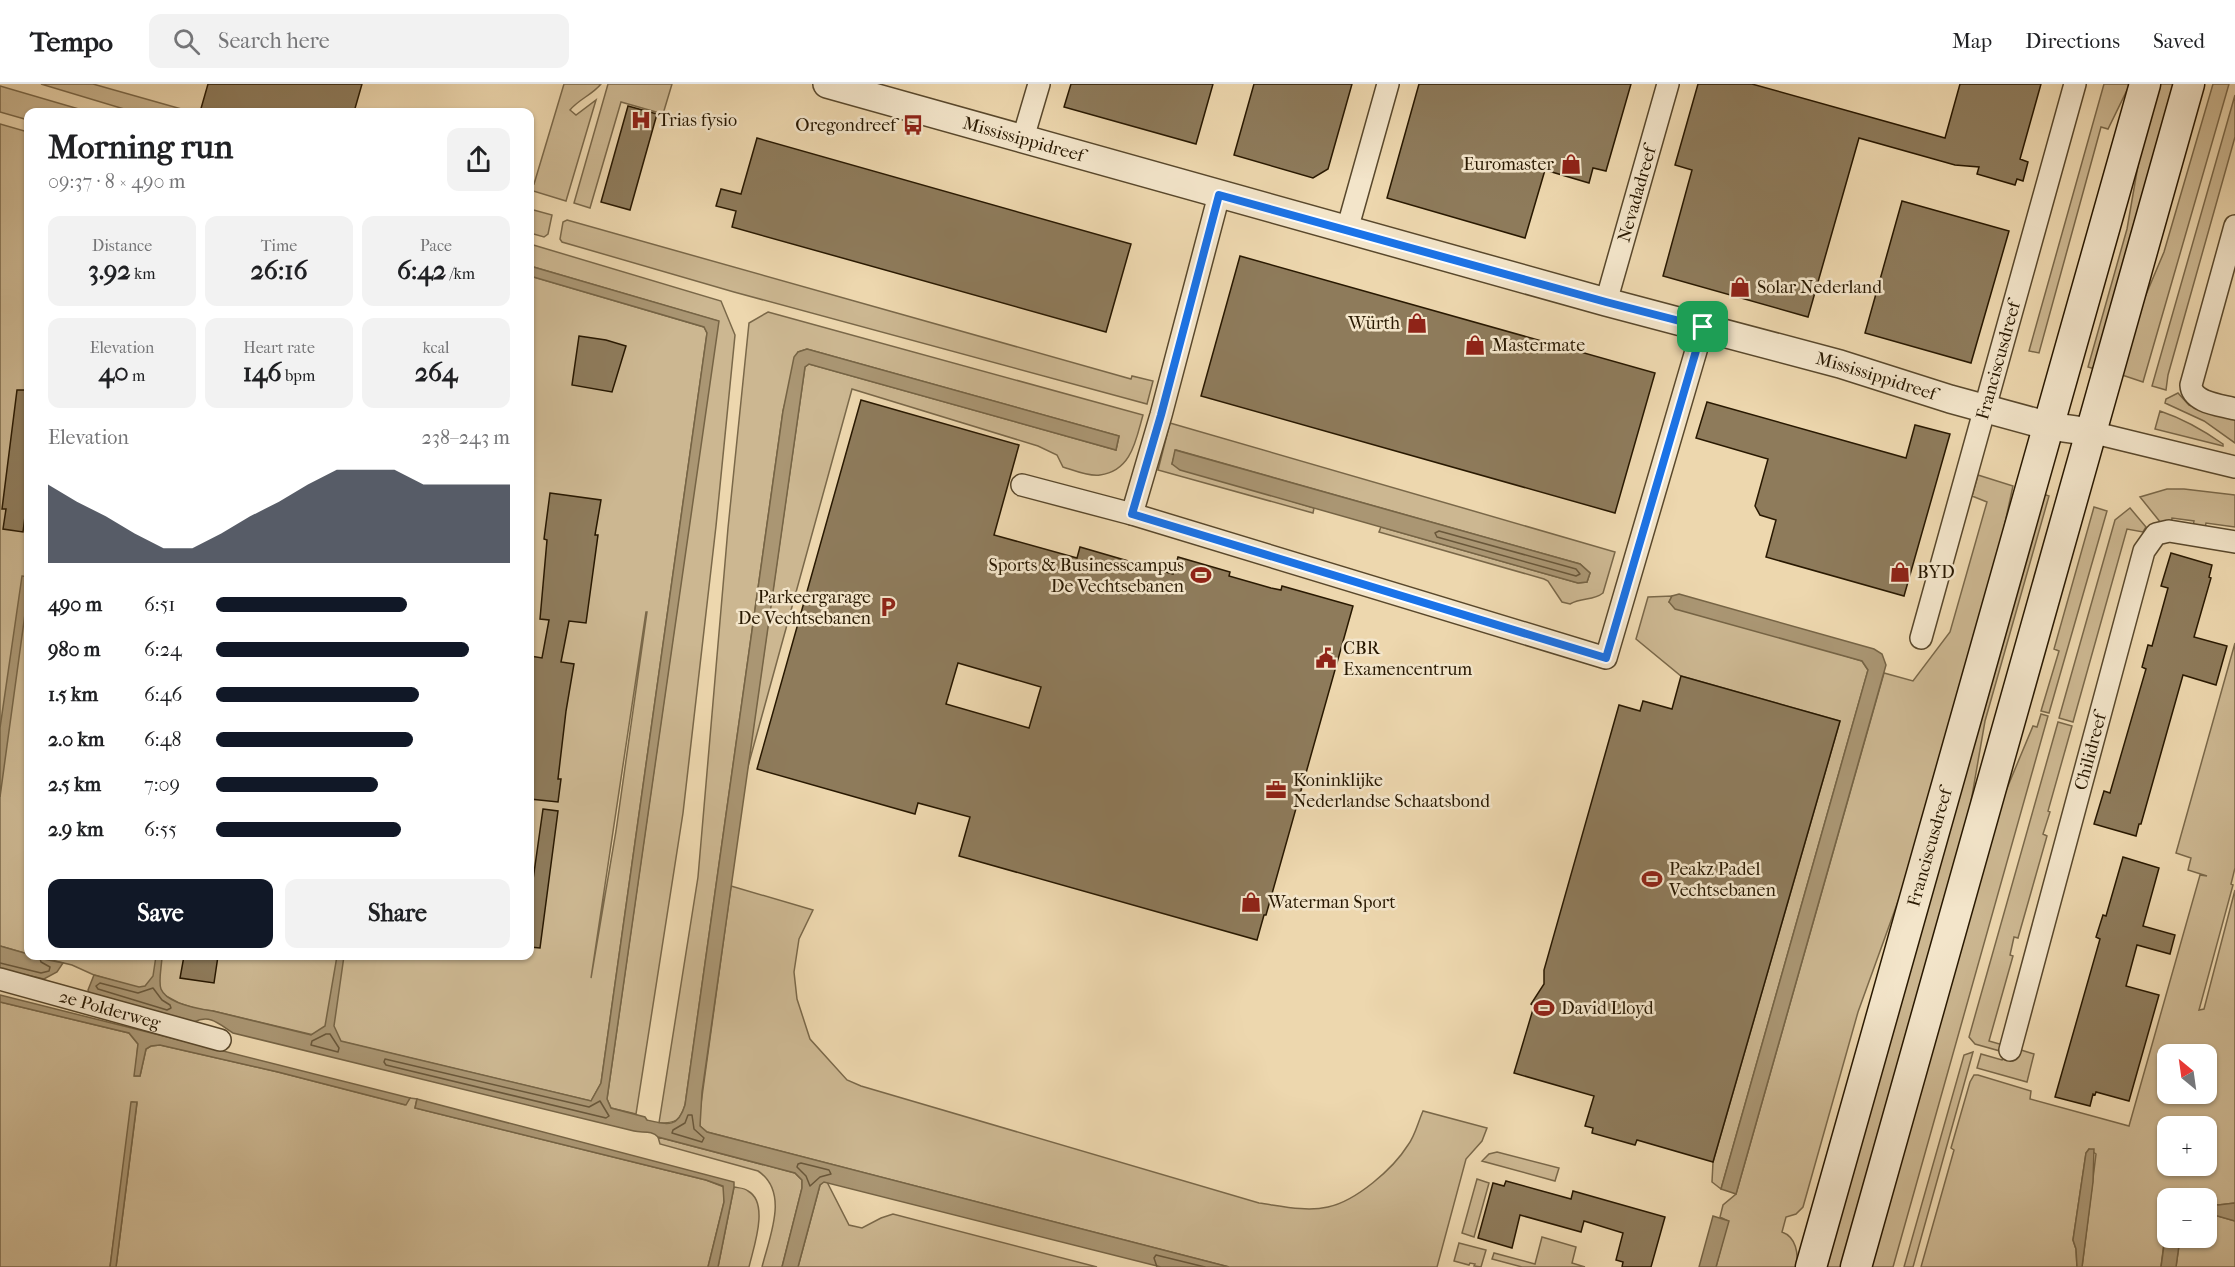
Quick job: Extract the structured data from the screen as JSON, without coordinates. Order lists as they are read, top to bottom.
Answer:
{
  "streets": {
    "main road": ["Franciscusdreef"],
    "street": [
      "Mississippidreef",
      "Nevadadreef",
      "Chilidreef",
      "2e Polderweg"
    ]
  },
  "crossings": [
    ["Mississippidreef", "Nevadadreef"],
    ["Mississippidreef", "Franciscusdreef"]
  ],
  "places": {
    "hospital": ["Trias fysio"],
    "bus stop": ["Oregondreef"],
    "shop": [
      "Euromaster",
      "Solar Nederland",
      "Würth",
      "Mastermate",
      "BYD",
      "Waterman Sport"
    ],
    "sports": ["Sports & Businesscampus De Vechtsebanen", "Peakz Padel Vechtsebanen", "David Lloyd"],
    "parking": ["Parkeergarage De Vechtsebanen"],
    "public building": ["CBR Examencentrum"],
    "office": ["Koninklijke Nederlandse Schaatsbond"]
  },
  "north": "top left",
  "page": {
    "header": "Tempo",
    "search": "Search here",
    "nav": ["Map", "Directions", "Saved"],
    "heading": ["Morning run", "09:37 · 8 × 490 m"],
    "stats": [
      ["Distance", "3.92 km"],
      ["Time", "26:16"],
      ["Pace", "6:42 /km"],
      ["Elevation", "40 m"],
      ["Heart rate", "146 bpm"],
      ["kcal", "264"]
    ],
    "chart": ["Elevation", "238–243 m"],
    "list": [
      {
        "name": "490 m",
        "note": "6:51"
      },
      {
        "name": "980 m",
        "note": "6:24"
      },
      {
        "name": "1.5 km",
        "note": "6:46"
      },
      {
        "name": "2.0 km",
        "note": "6:48"
      },
      {
        "name": "2.5 km",
        "note": "7:09"
      },
      {
        "name": "2.9 km",
        "note": "6:55"
      }
    ],
    "buttons": ["Save", "Share"],
    "map_buttons": ["+", "−"]
  }
}
